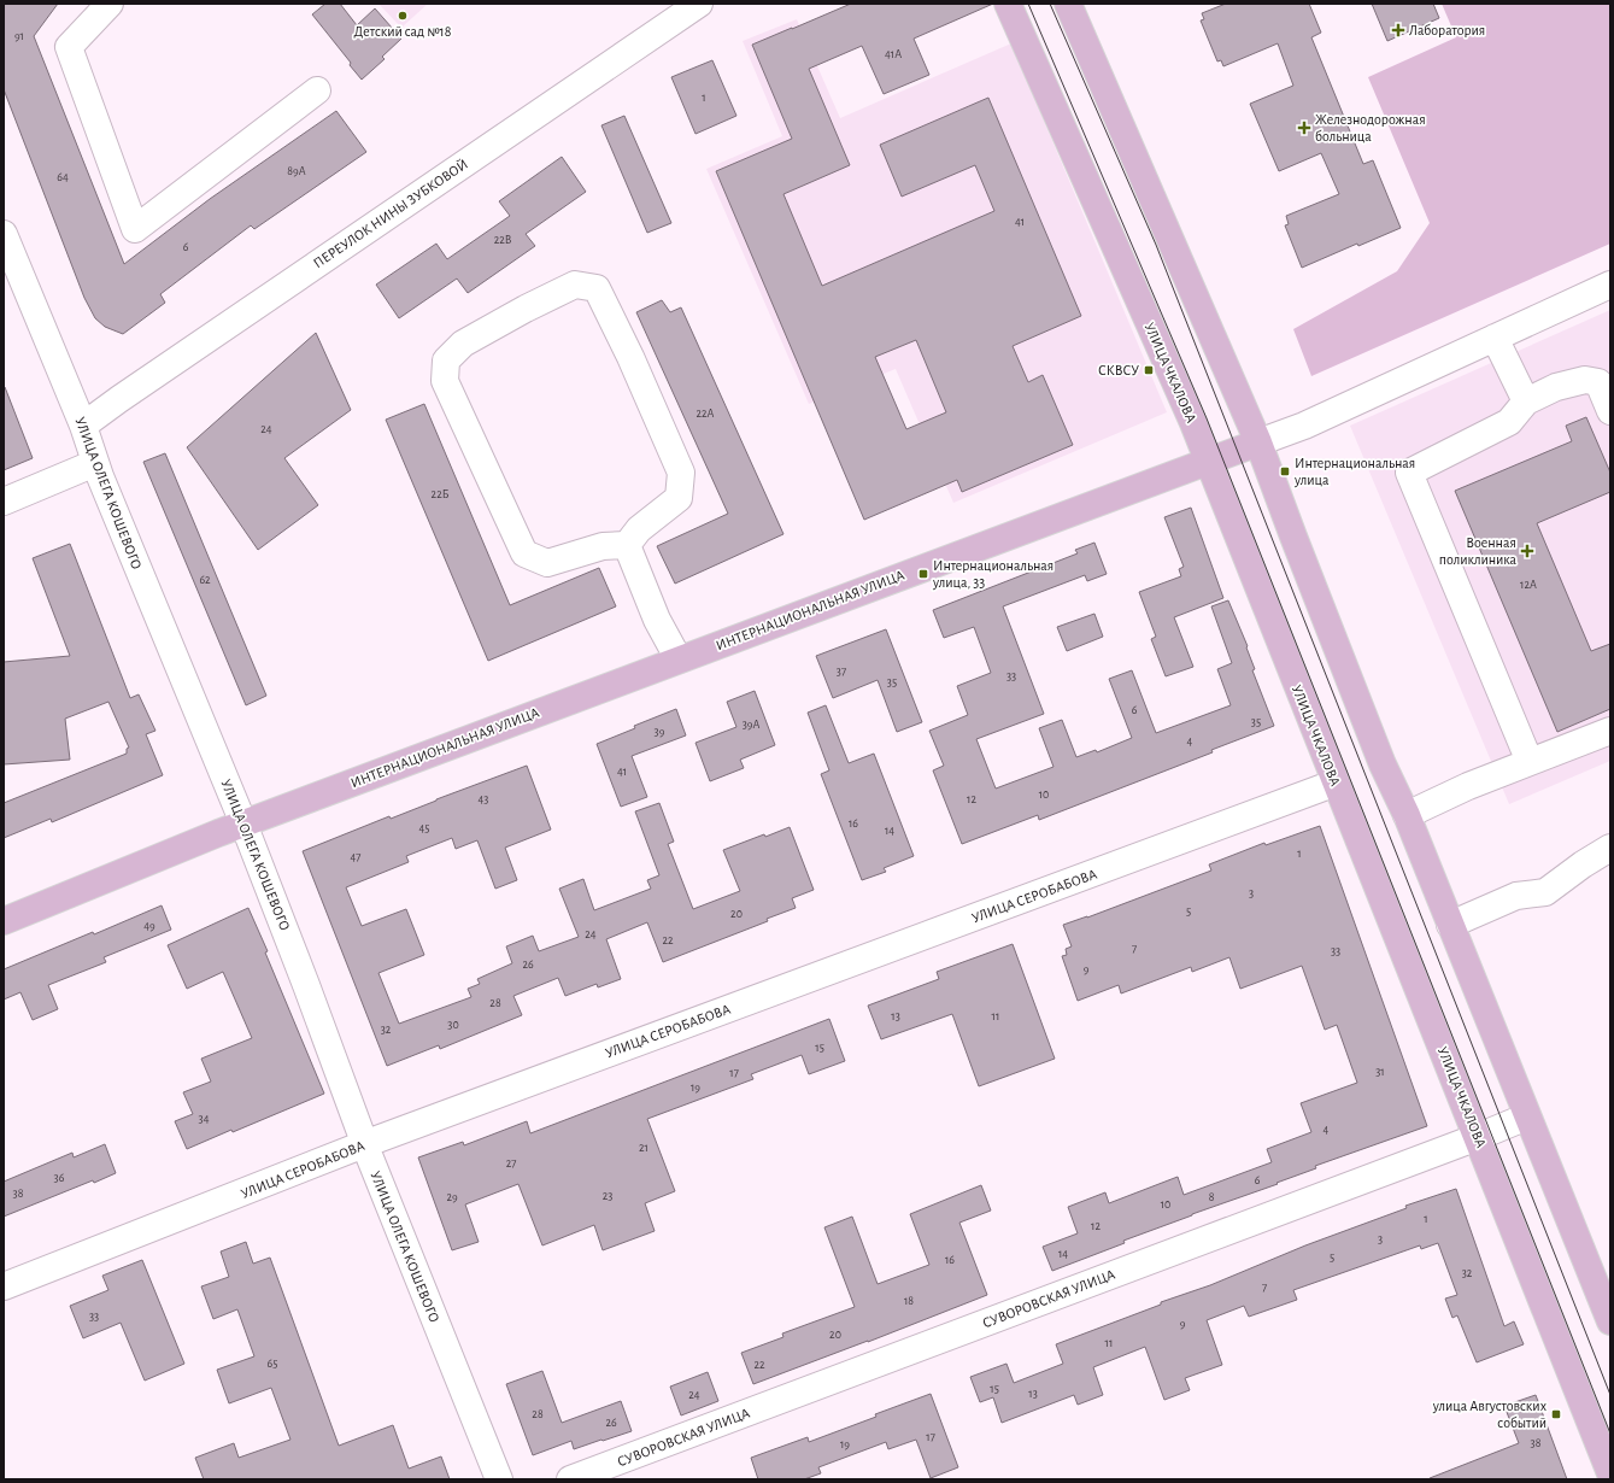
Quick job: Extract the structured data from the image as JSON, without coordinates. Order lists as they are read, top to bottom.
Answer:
{
  "streets": {
    "main road": ["УЛИЦА ЧКАЛОВА", "ИНТЕРНАЦИОНАЛЬНАЯ УЛИЦА"],
    "street": [
      "ПЕРЕУЛОК НИНЫ ЗУБКОВОЙ",
      "УЛИЦА ОЛЕГА КОШЕВОГО",
      "УЛИЦА СЕРОБАБОВА",
      "СУВОРОВСКАЯ УЛИЦА"
    ]
  },
  "crossings": [
    ["ПЕРЕУЛОК НИНЫ ЗУБКОВОЙ", "УЛИЦА ОЛЕГА КОШЕВОГО"],
    ["УЛИЦА ЧКАЛОВА", "ИНТЕРНАЦИОНАЛЬНАЯ УЛИЦА"],
    ["УЛИЦА ЧКАЛОВА", "УЛИЦА СЕРОБАБОВА"],
    ["УЛИЦА ЧКАЛОВА", "СУВОРОВСКАЯ УЛИЦА"],
    ["УЛИЦА ОЛЕГА КОШЕВОГО", "ИНТЕРНАЦИОНАЛЬНАЯ УЛИЦА"],
    ["УЛИЦА ОЛЕГА КОШЕВОГО", "УЛИЦА СЕРОБАБОВА"]
  ],
  "places": {
    "other": ["Детский сад №18"],
    "health": ["Лаборатория", "Железнодорожная больница", "Военная поликлиника"],
    "transit": [
      "СКВСУ",
      "Интернациональная улица",
      "Интернациональная улица, 33",
      "улица Августовских событий"
    ]
  },
  "house_numbers": [
    "91",
    "41А",
    "1",
    "89А",
    "64",
    "41",
    "22В",
    "6",
    "22А",
    "24",
    "22Б",
    "62",
    "12А",
    "37",
    "33",
    "35",
    "6",
    "35",
    "39А",
    "39",
    "4",
    "41",
    "10",
    "43",
    "12",
    "16",
    "45",
    "14",
    "1",
    "47",
    "3",
    "5",
    "20",
    "49",
    "24",
    "22",
    "7",
    "33",
    "26",
    "9",
    "28",
    "13",
    "11",
    "30",
    "32",
    "15",
    "31",
    "17",
    "19",
    "34",
    "4",
    "21",
    "27",
    "36",
    "6",
    "38",
    "23",
    "29",
    "8",
    "10",
    "1",
    "12",
    "3",
    "14",
    "5",
    "16",
    "32",
    "7",
    "18",
    "33",
    "9",
    "20",
    "11",
    "65",
    "22",
    "15",
    "13",
    "24",
    "28",
    "26",
    "17",
    "38",
    "19"
  ]
}
